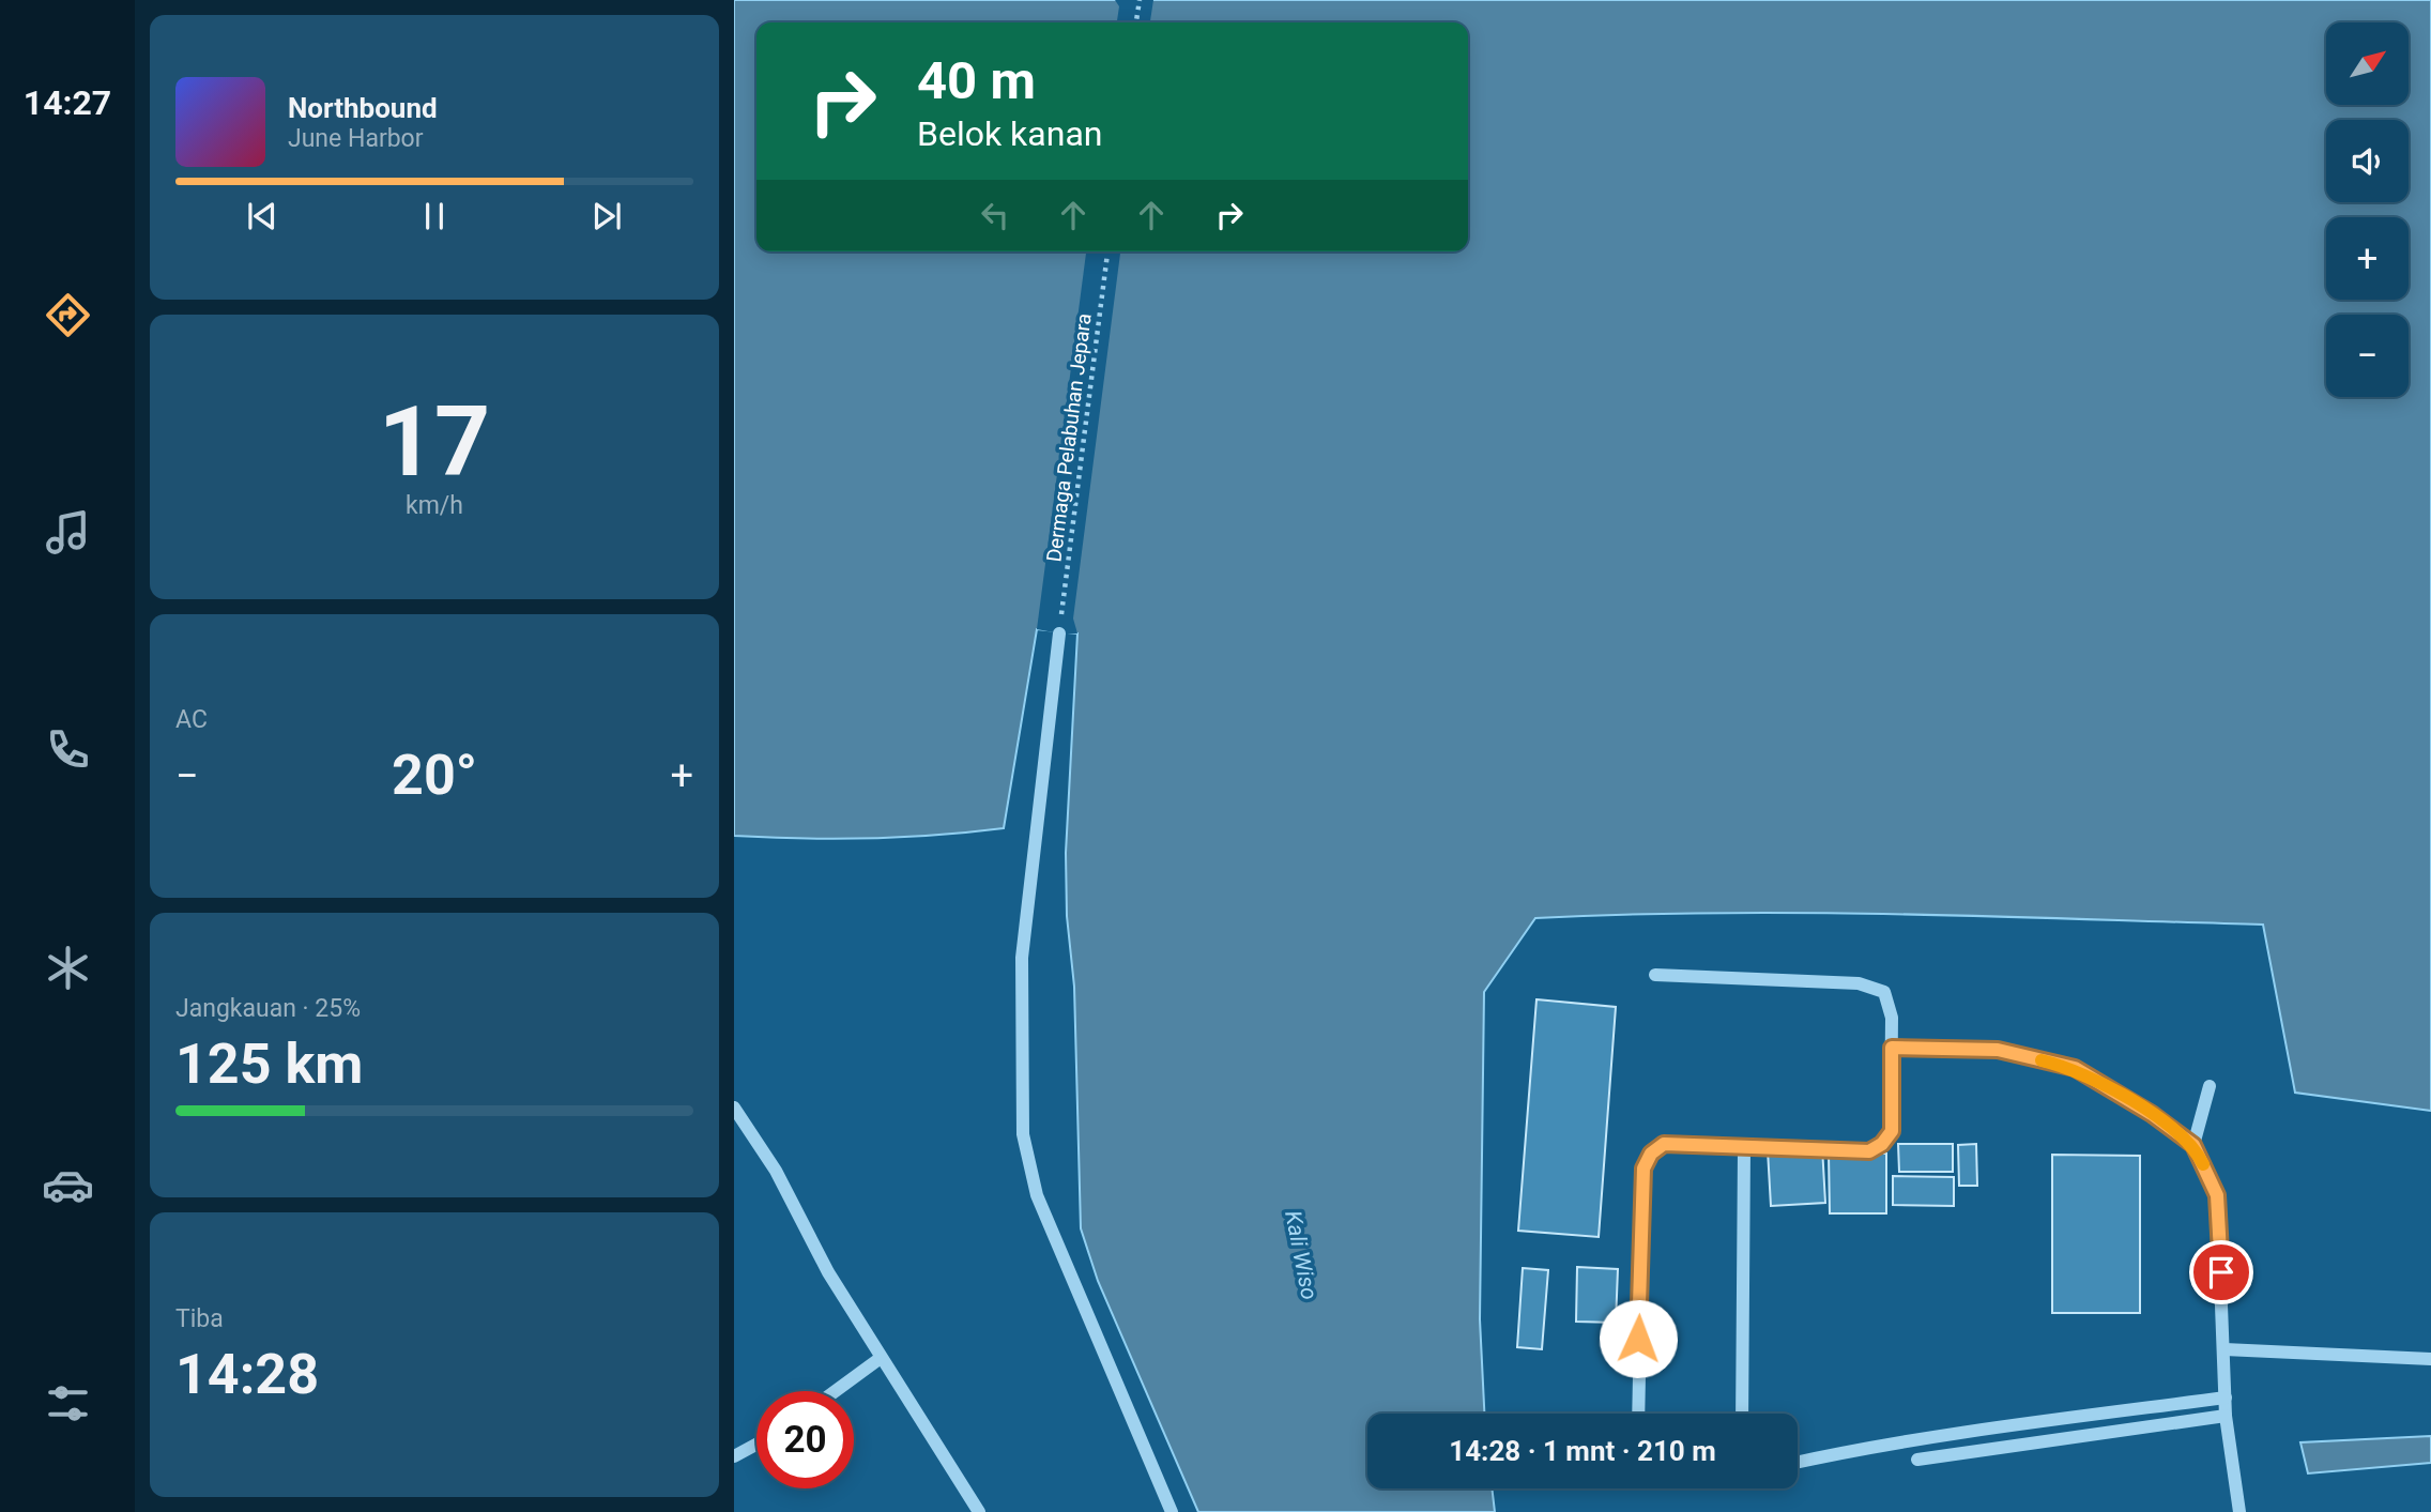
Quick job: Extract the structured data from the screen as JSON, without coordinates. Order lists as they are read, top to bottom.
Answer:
{
  "streets": {
    "path": ["Dermaga Pelabuhan Jepara"]
  },
  "water": ["Kali Wiso"],
  "north": "top right",
  "page": {
    "tabs": "14:27",
    "map_buttons": ["+", "−"],
    "turn": ["40 m", "Belok kanan"],
    "song": ["Northbound", "June Harbor"],
    "tile": [
      ["17", "km/h"],
      "AC",
      ["Jangkauan · 25%", "125 km"],
      ["Tiba", "14:28"]
    ],
    "heat": ["−", "20°", "+"],
    "limit": "20",
    "trip": "14:28 · 1 mnt · 210 m"
  }
}
